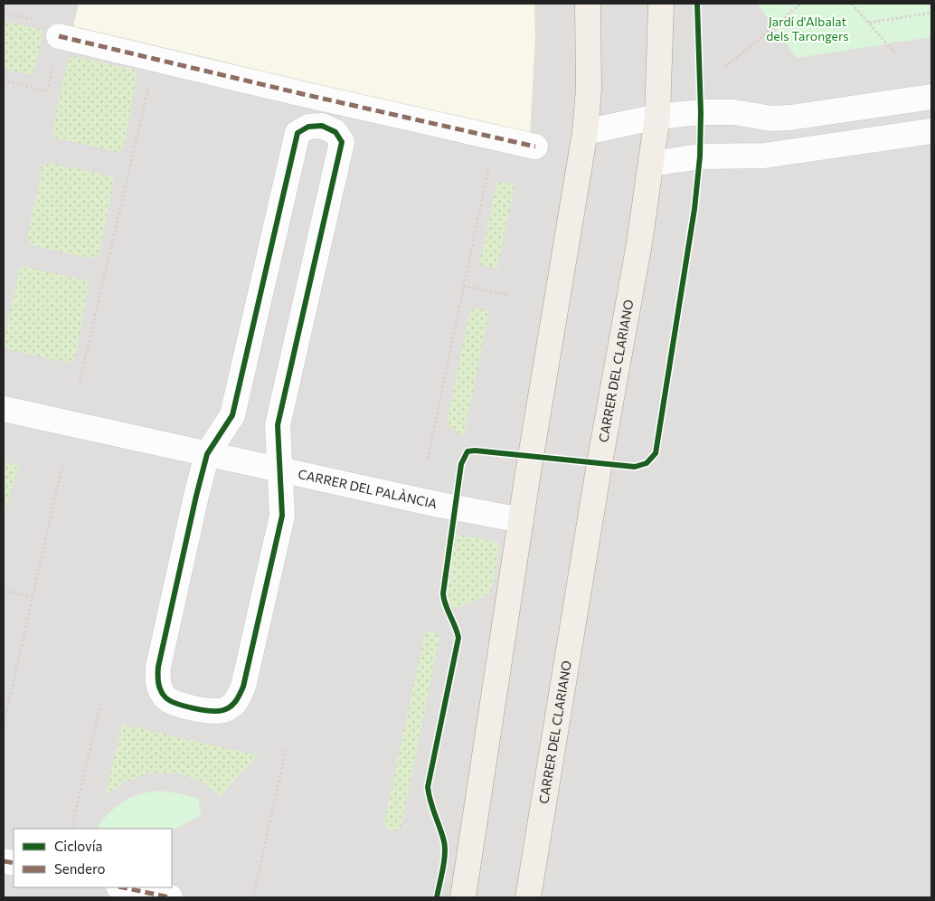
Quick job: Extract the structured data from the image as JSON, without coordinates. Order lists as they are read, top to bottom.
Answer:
{
  "streets": {
    "main road": ["CARRER DEL CLARIANO"],
    "street": ["CARRER DEL PALÀNCIA"]
  },
  "parks": ["Jardí d'Albalat dels Tarongers"],
  "legend": ["Ciclovía", "Sendero"]
}
